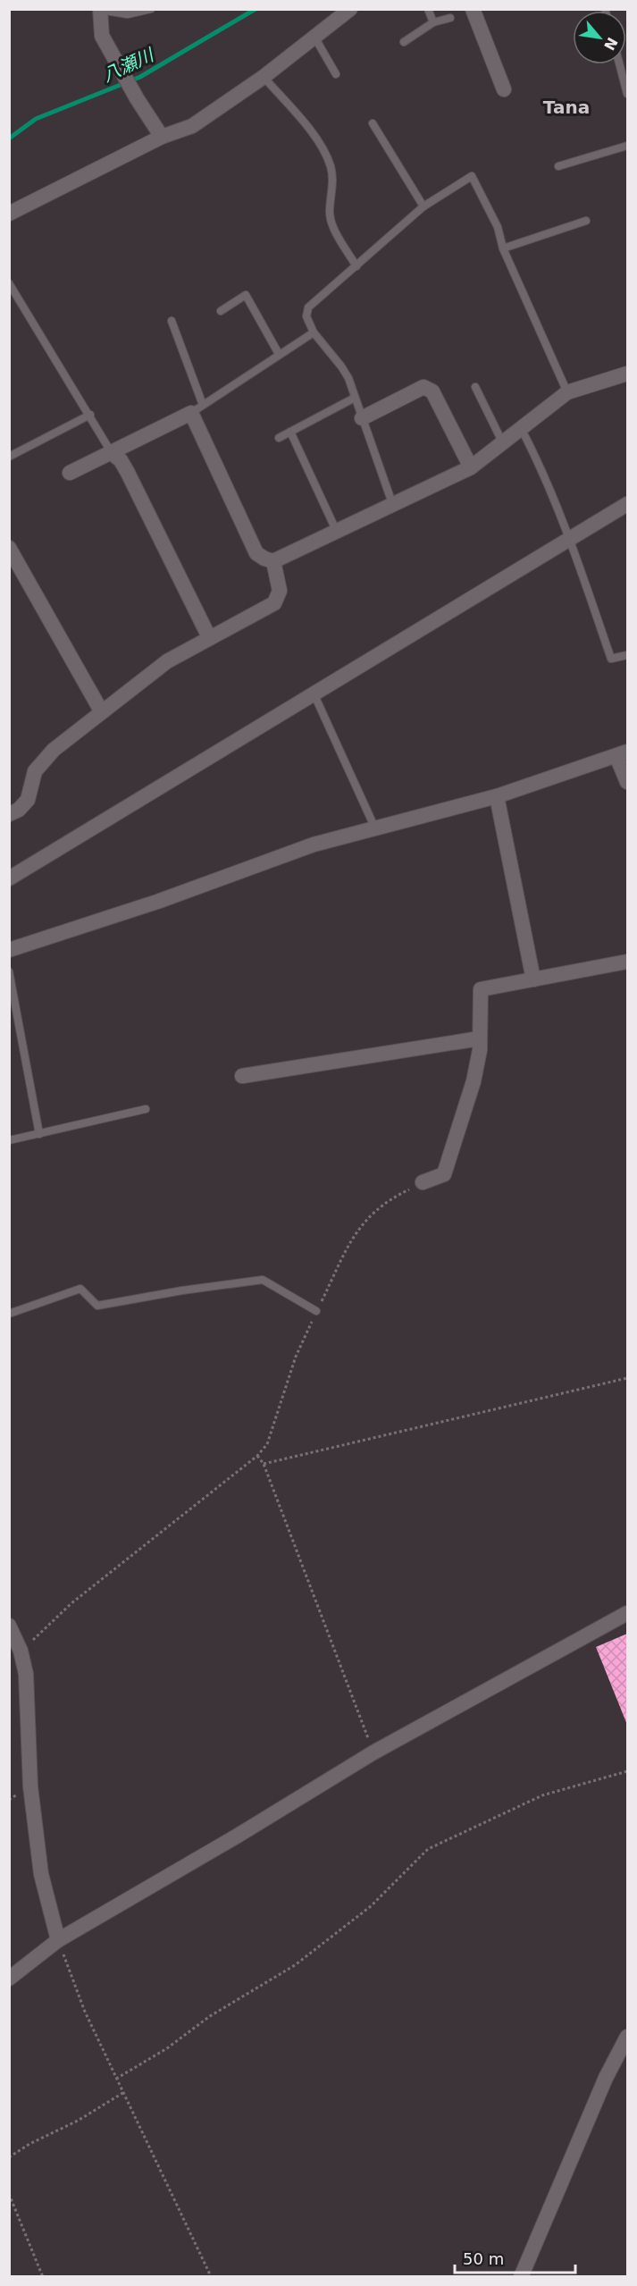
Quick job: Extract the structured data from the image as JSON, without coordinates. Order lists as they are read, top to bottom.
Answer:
{
  "districts": ["Tana"],
  "water": ["八瀬川"],
  "scale_bar": "50 m",
  "north": "bottom right"
}
